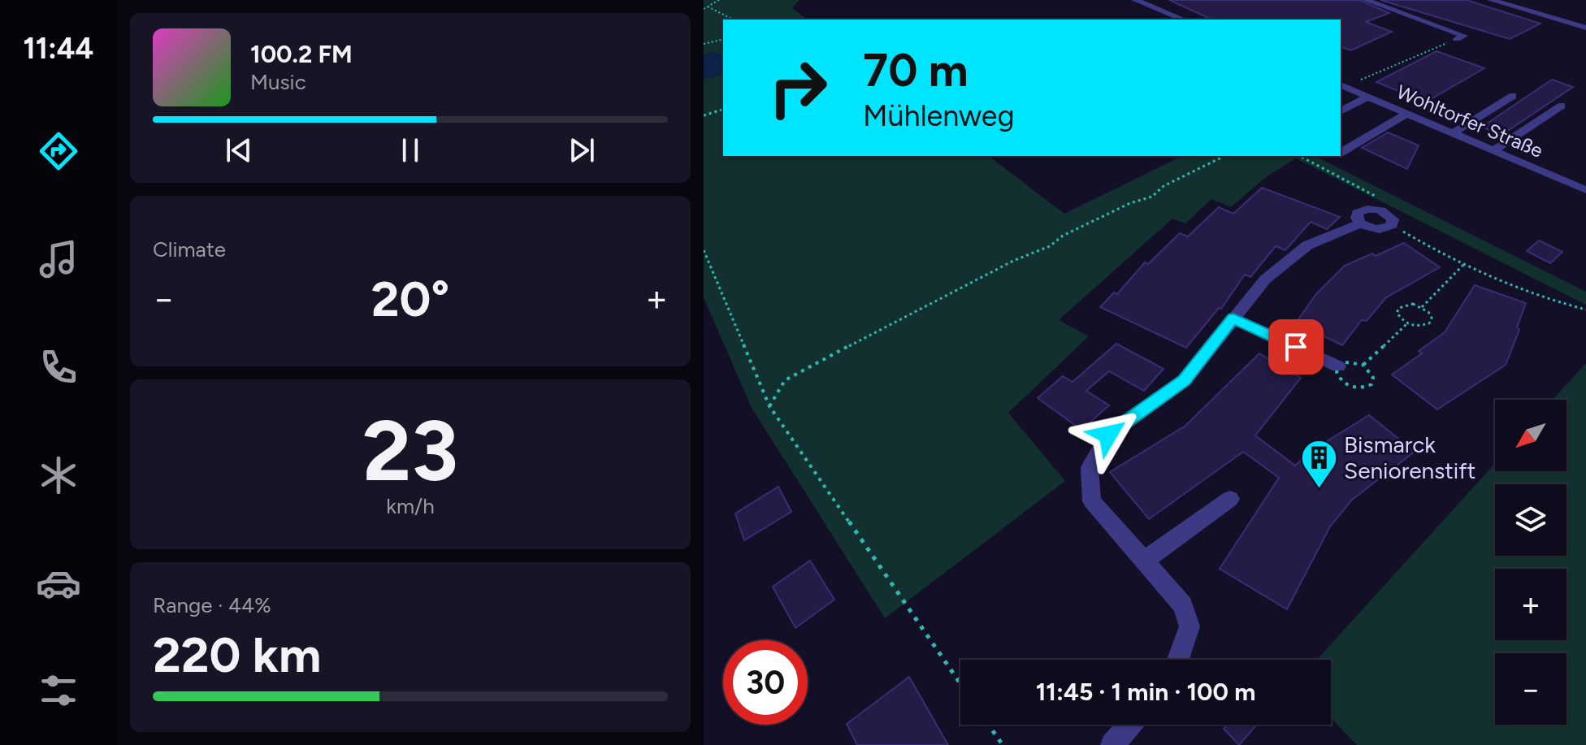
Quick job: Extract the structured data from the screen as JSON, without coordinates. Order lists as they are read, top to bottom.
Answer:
{
  "streets": {
    "street": ["Wohltorfer Straße"]
  },
  "places": {
    "building": ["Bismarck Seniorenstift"]
  },
  "north": "bottom left",
  "page": {
    "tabs": "11:44",
    "turn": ["70 m", "Mühlenweg"],
    "song": ["100.2 FM", "Music"],
    "tile": [
      "Climate",
      ["23", "km/h"],
      ["Range · 44%", "220 km"]
    ],
    "heat": ["−", "20°", "+"],
    "map_buttons": ["+", "−"],
    "limit": "30",
    "trip": "11:45 · 1 min · 100 m"
  }
}
